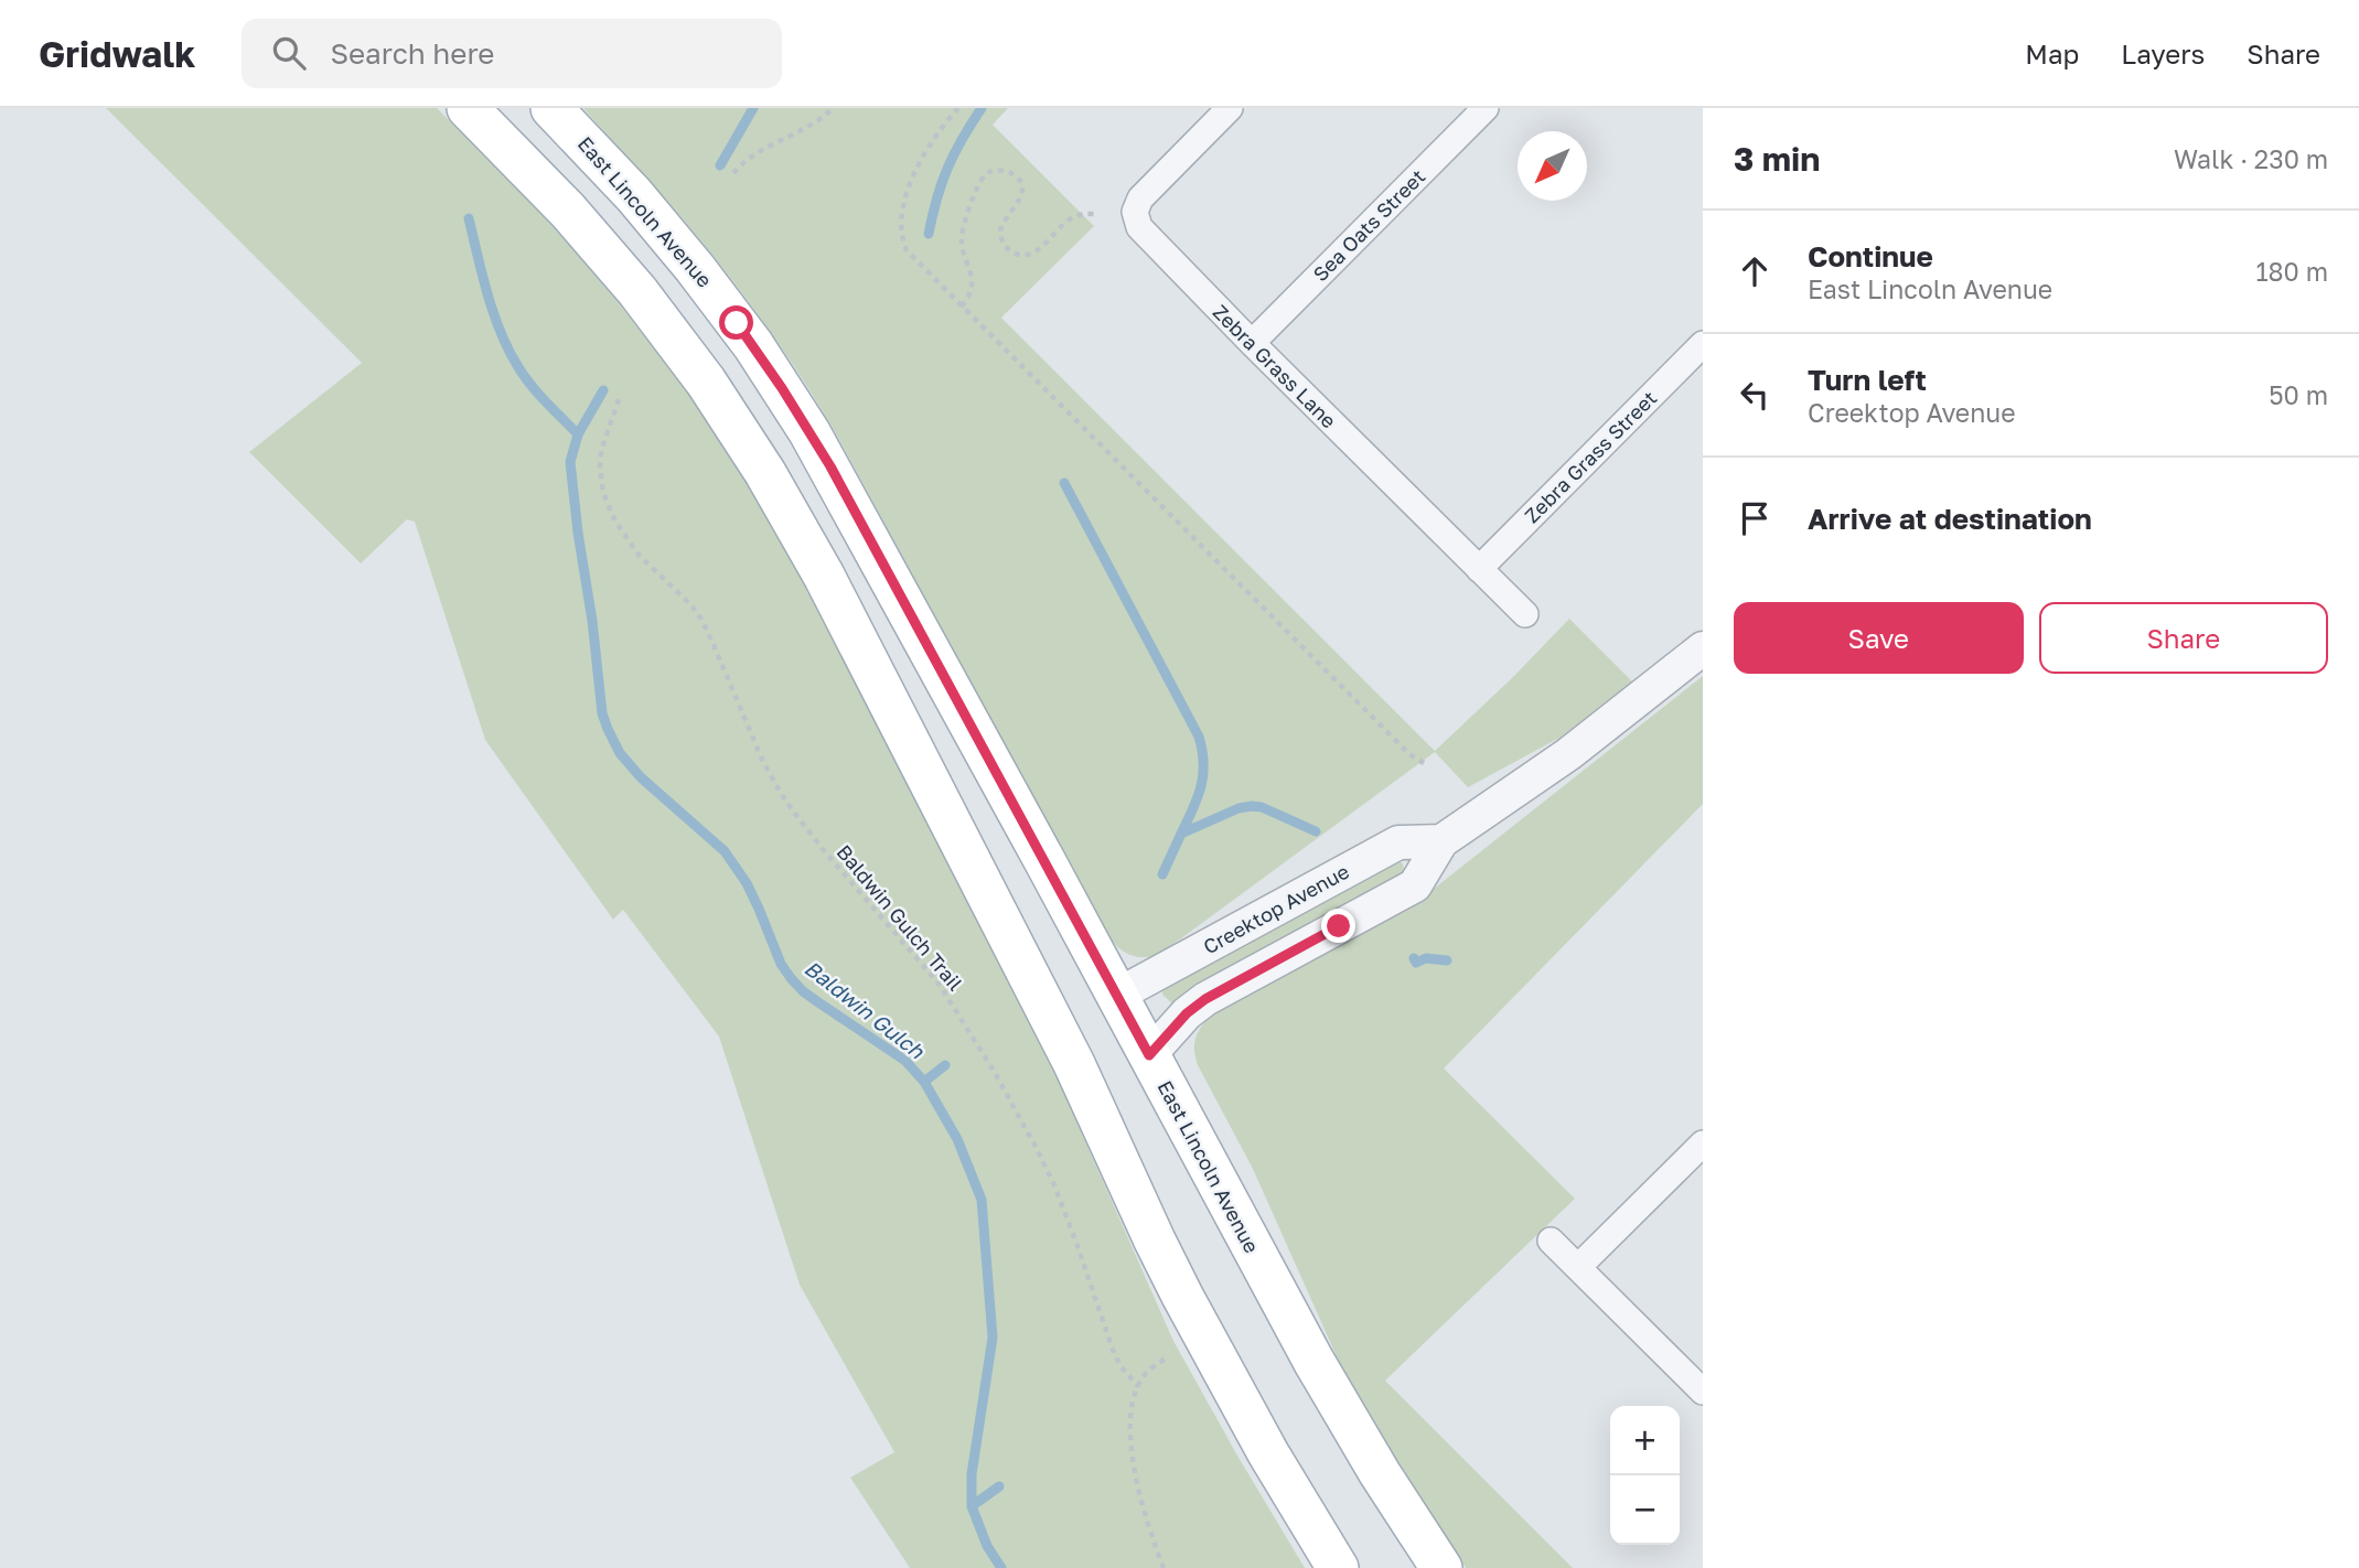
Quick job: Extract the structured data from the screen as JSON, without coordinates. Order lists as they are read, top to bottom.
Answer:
{
  "streets": {
    "main road": ["East Lincoln Avenue"],
    "street": [
      "Sea Oats Street",
      "Zebra Grass Lane",
      "Zebra Grass Street",
      "Creektop Avenue"
    ],
    "path": ["Baldwin Gulch Trail"]
  },
  "crossings": [
    ["East Lincoln Avenue", "Creektop Avenue"],
    ["Sea Oats Street", "Zebra Grass Lane"],
    ["Zebra Grass Lane", "Zebra Grass Street"]
  ],
  "water": ["Baldwin Gulch"],
  "north": "bottom left",
  "page": {
    "header": "Gridwalk",
    "search": "Search here",
    "nav": ["Map", "Layers", "Share"],
    "heading": ["3 min", "Walk · 230 m"],
    "list": [
      ["Continue", "East Lincoln Avenue", "180 m"],
      ["Turn left", "Creektop Avenue", "50 m"],
      "Arrive at destination"
    ],
    "buttons": ["Save", "Share"],
    "map_buttons": ["+", "−"]
  }
}
